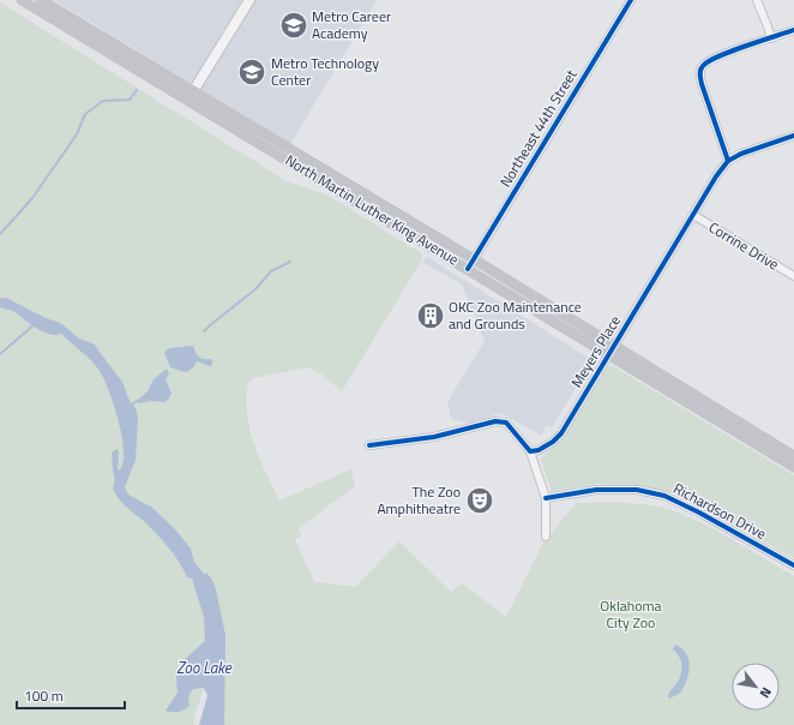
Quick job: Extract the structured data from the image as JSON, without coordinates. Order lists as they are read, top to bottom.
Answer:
{
  "streets": {
    "main road": ["North Martin Luther King Avenue"],
    "street": [
      "Northeast 44th Street",
      "Corrine Drive",
      "Meyers Place",
      "Richardson Drive"
    ]
  },
  "crossings": [
    ["Northeast 44th Street", "North Martin Luther King Avenue"],
    ["North Martin Luther King Avenue", "Meyers Place"],
    ["Corrine Drive", "Meyers Place"]
  ],
  "water": ["Zoo Lake"],
  "parks": ["Oklahoma City Zoo"],
  "places": {
    "school or university": ["Metro Career Academy", "Metro Technology Center"],
    "building": ["OKC Zoo Maintenance and Grounds"],
    "theatre": ["The Zoo Amphitheatre"]
  },
  "scale_bar": "100 m",
  "north": "bottom right"
}
